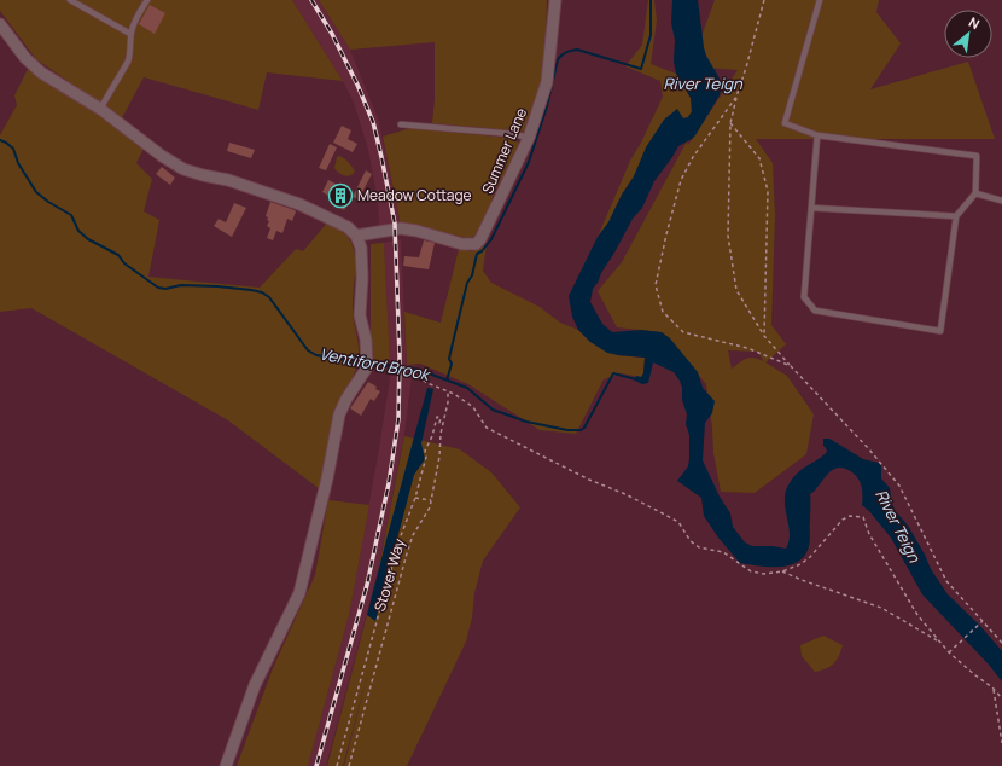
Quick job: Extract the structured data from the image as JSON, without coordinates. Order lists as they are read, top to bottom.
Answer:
{
  "streets": {
    "street": ["Summer Lane"],
    "path": ["Stover Way"]
  },
  "water": ["River Teign", "Ventiford Brook"],
  "places": {
    "building": ["Meadow Cottage"]
  },
  "north": "top right"
}
